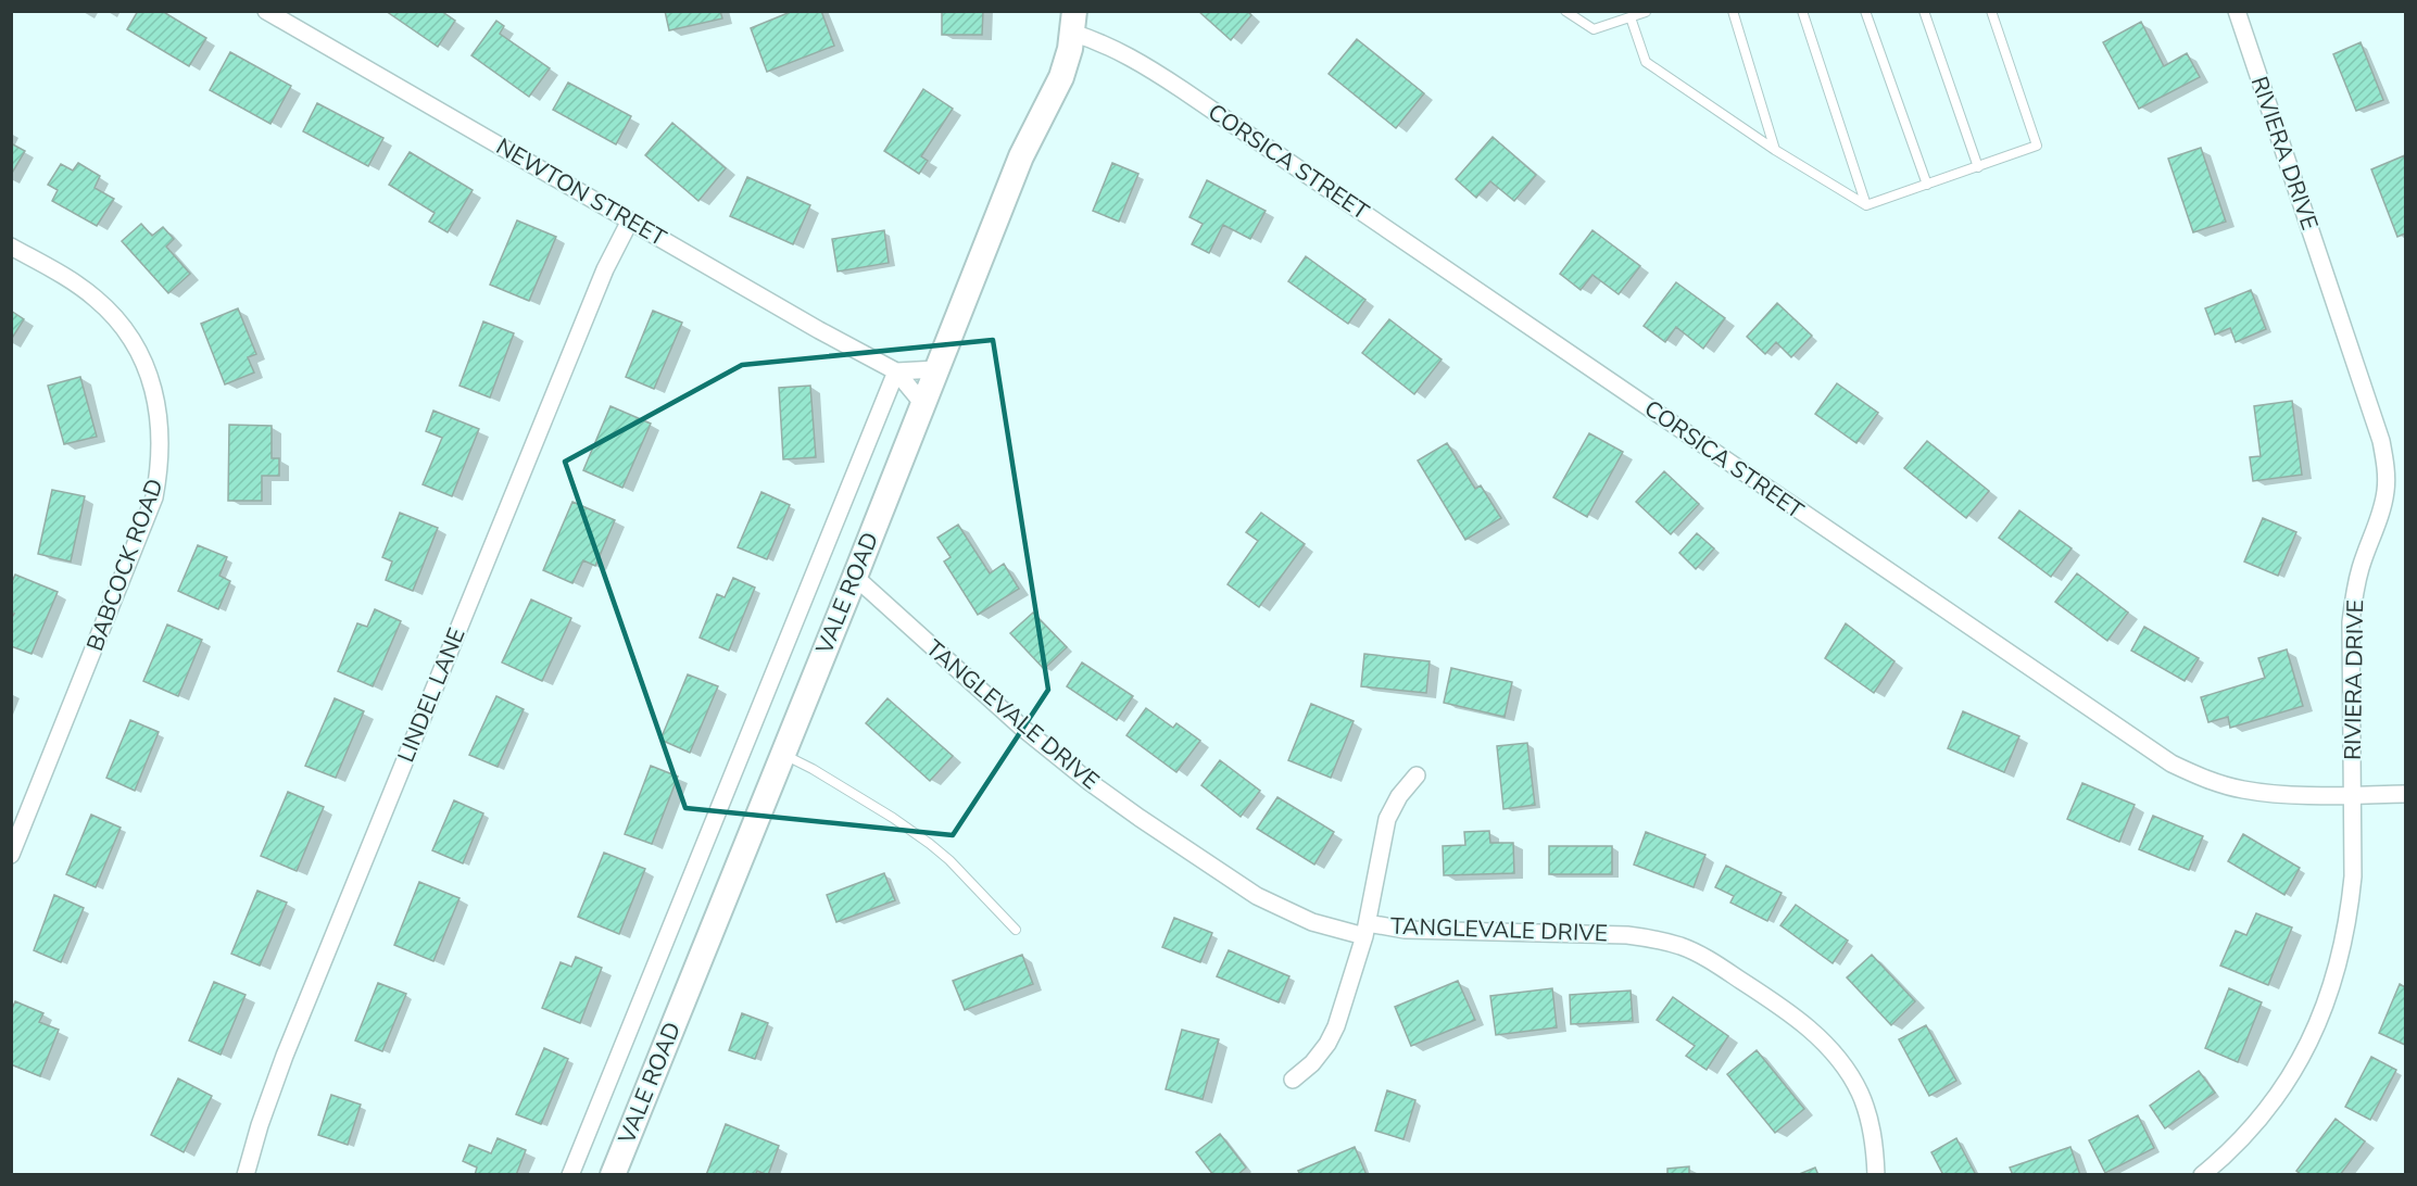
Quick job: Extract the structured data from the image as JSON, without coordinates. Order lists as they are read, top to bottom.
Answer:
{
  "streets": {
    "main road": ["VALE ROAD"],
    "street": [
      "RIVIERA DRIVE",
      "CORSICA STREET",
      "NEWTON STREET",
      "BABCOCK ROAD",
      "LINDEL LANE",
      "TANGLEVALE DRIVE"
    ]
  },
  "crossings": [
    ["RIVIERA DRIVE", "CORSICA STREET"],
    ["CORSICA STREET", "VALE ROAD"],
    ["NEWTON STREET", "VALE ROAD"],
    ["NEWTON STREET", "LINDEL LANE"],
    ["VALE ROAD", "TANGLEVALE DRIVE"]
  ]
}
